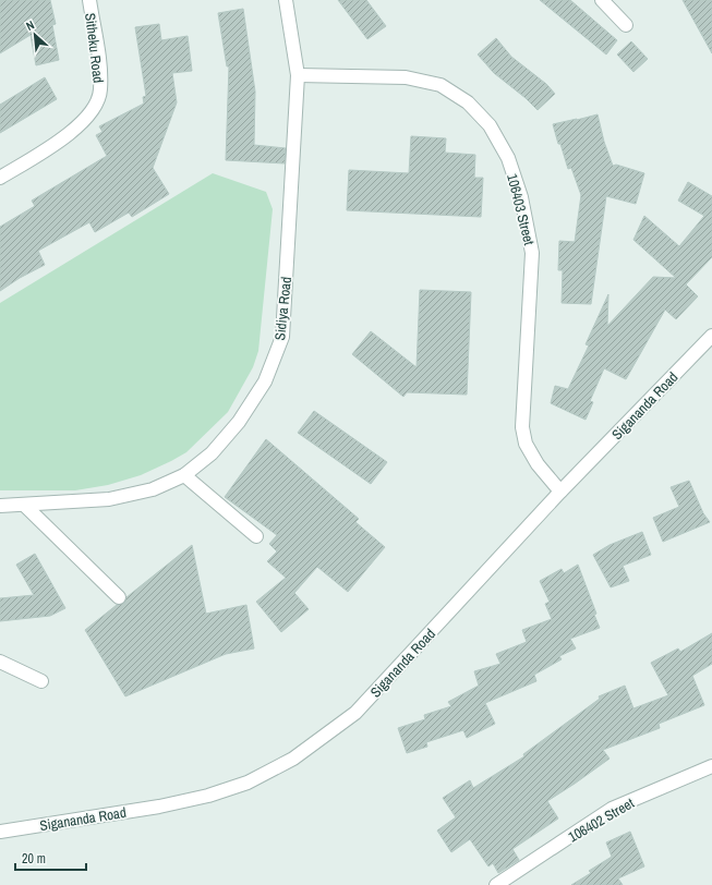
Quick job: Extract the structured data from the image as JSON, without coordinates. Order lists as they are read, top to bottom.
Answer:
{
  "streets": {
    "street": [
      "Sitheku Road",
      "106403 Street",
      "Sidiya Road",
      "Sigananda Road",
      "106402 Street"
    ]
  },
  "crossings": [
    ["106403 Street", "Sidiya Road"],
    ["106403 Street", "Sigananda Road"]
  ],
  "scale_bar": "20 m",
  "north": "top left"
}
